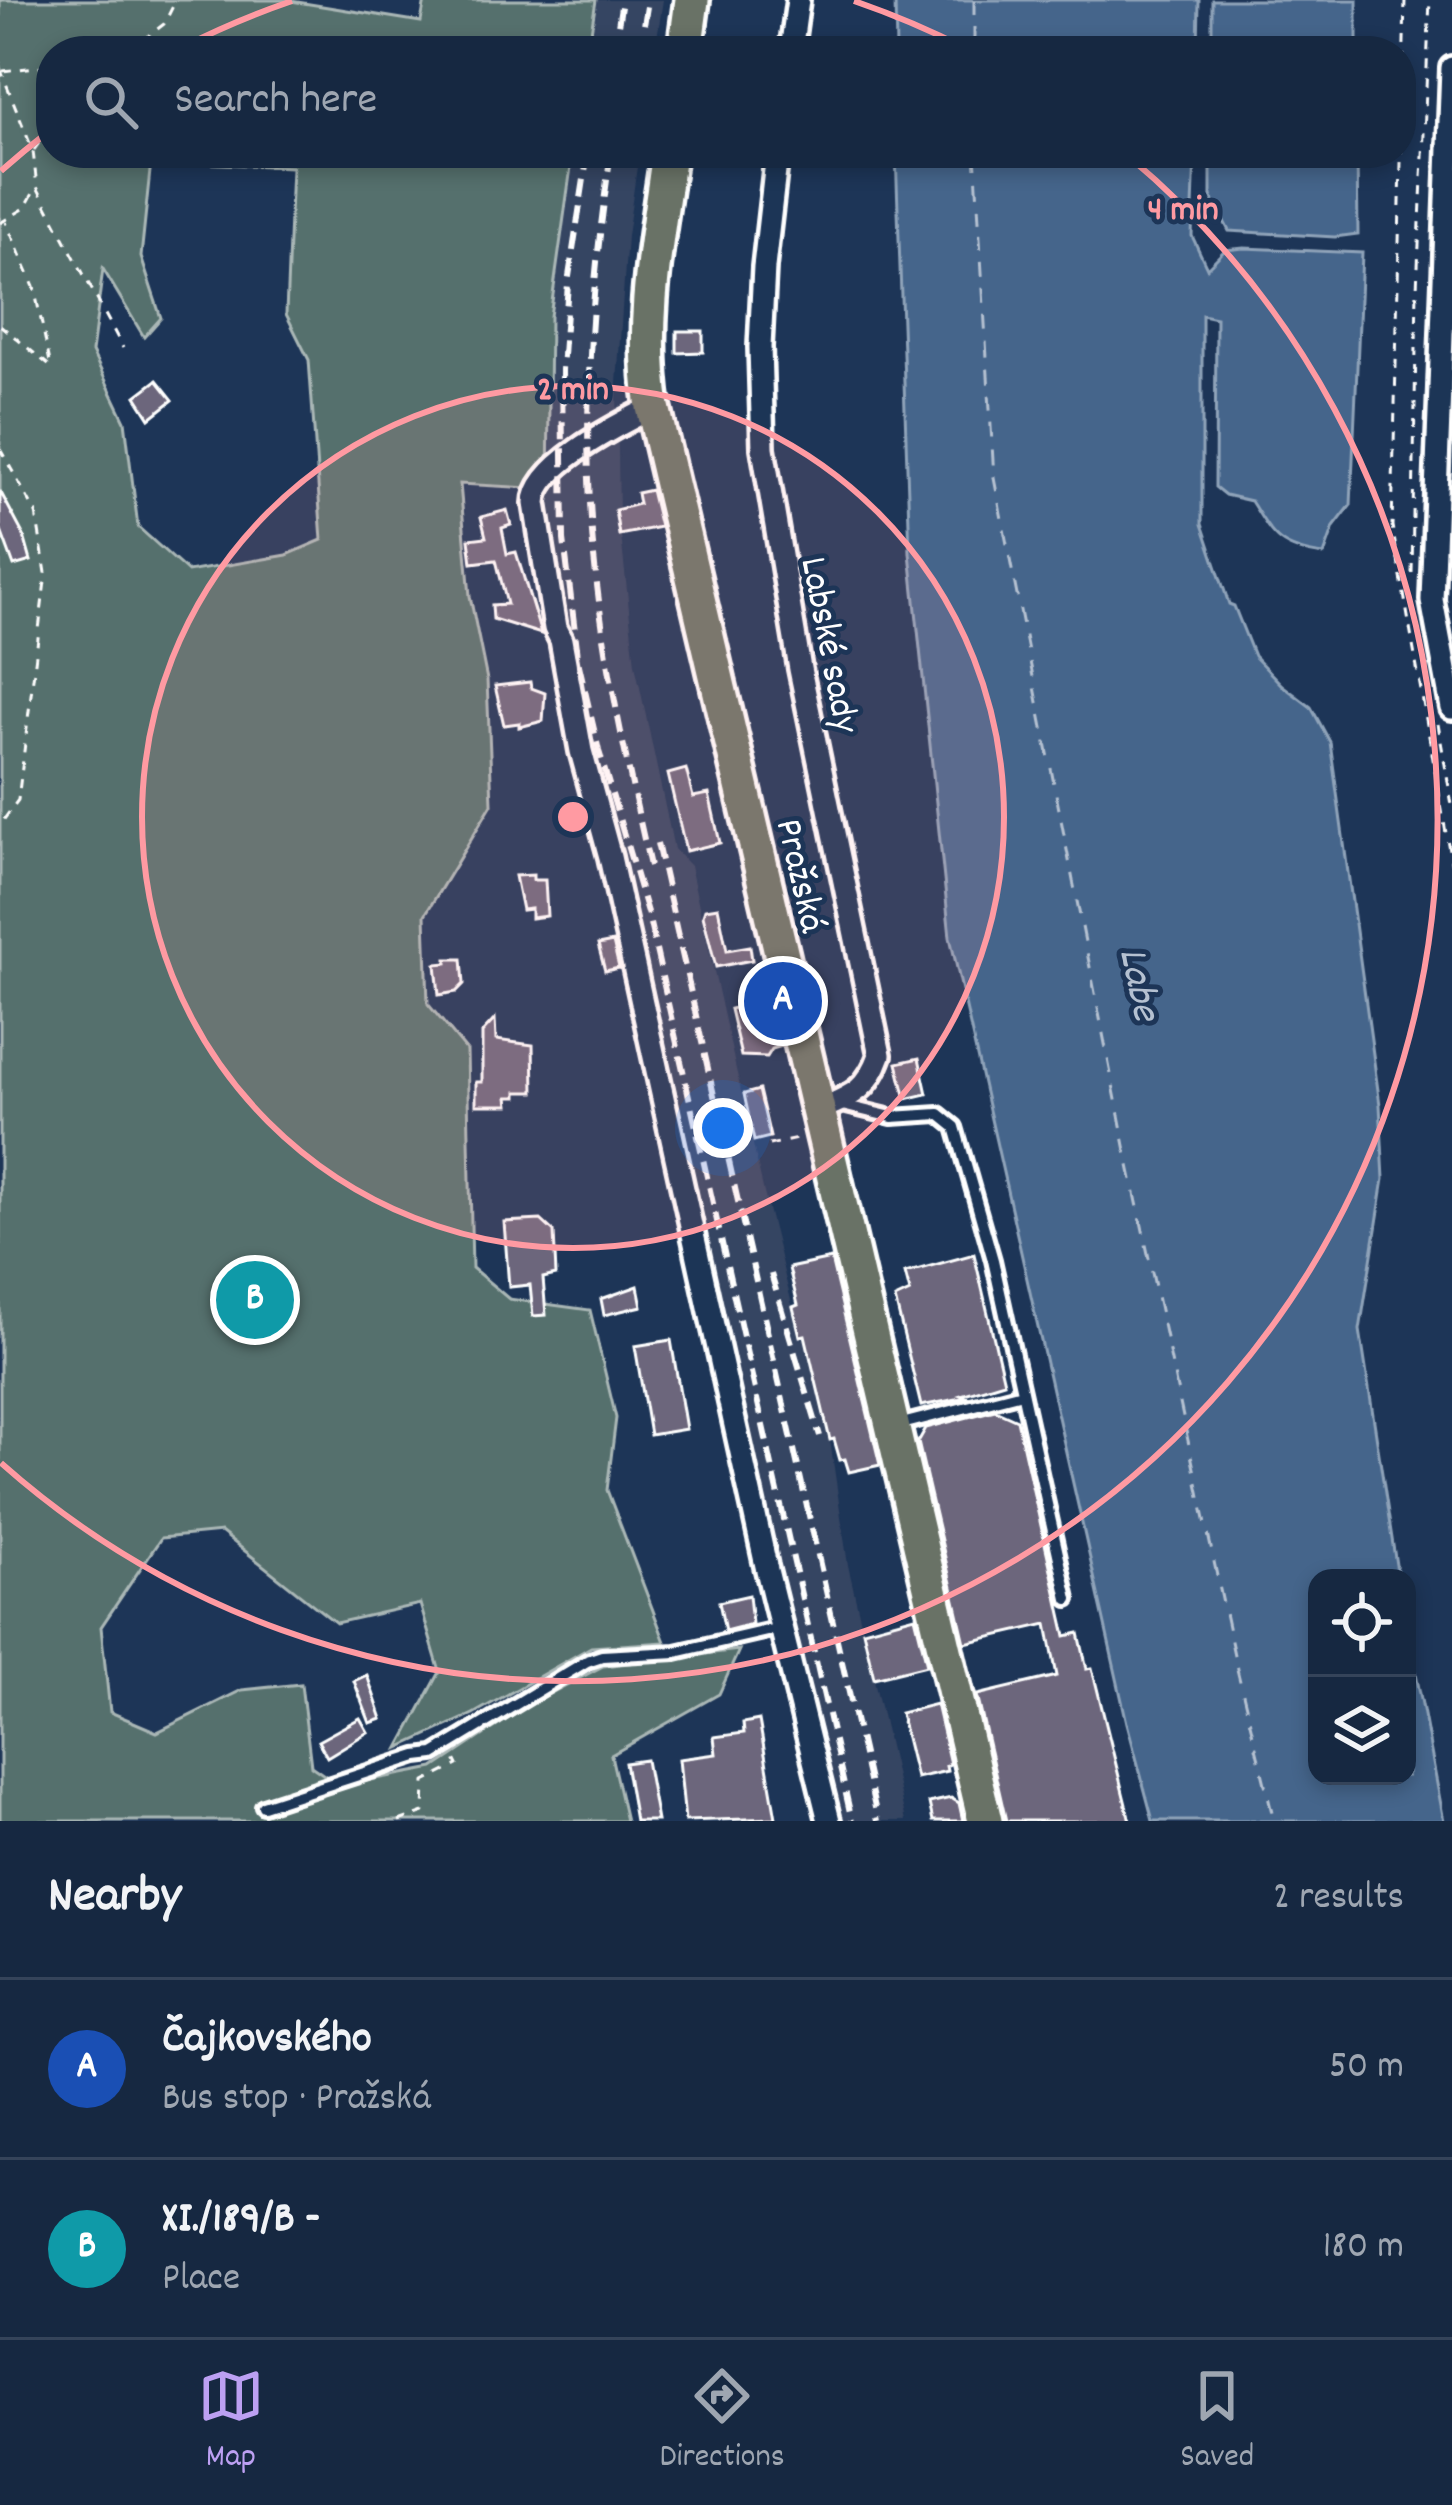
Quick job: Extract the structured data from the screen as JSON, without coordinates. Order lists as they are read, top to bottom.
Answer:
{
  "streets": {
    "main road": ["Pražská"],
    "street": ["Labské sady"]
  },
  "crossings": [
    ["Labské sady", "Pražská"]
  ],
  "water": ["Labe"],
  "page": {
    "search": "Search here",
    "pins": ["A", "B"],
    "heading": ["Nearby", "2 results"],
    "list": [
      {
        "mark": "A",
        "name": "Čajkovského",
        "note": "Bus stop · Pražská",
        "value": "50 m"
      },
      {
        "mark": "B",
        "name": "XI./189/B -",
        "note": "Place",
        "value": "180 m"
      }
    ],
    "nav": ["Map", "Directions", "Saved"]
  },
  "rings": ["4 min", "2 min"]
}
